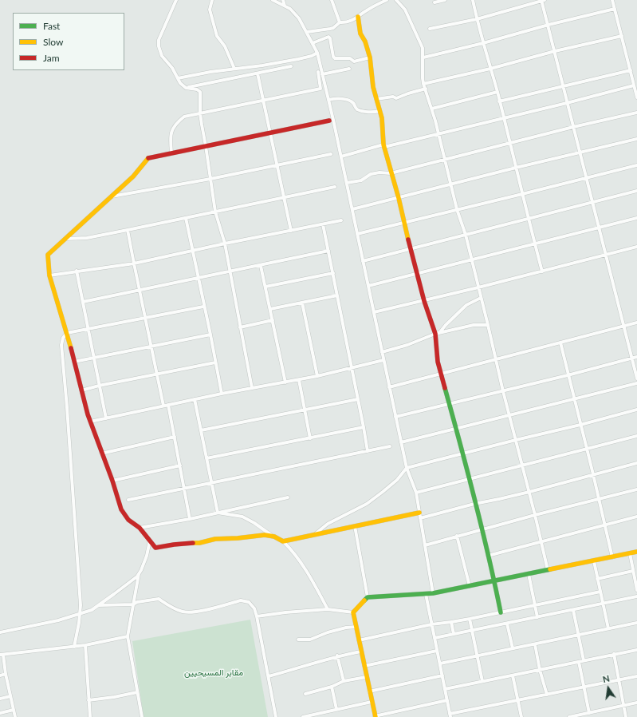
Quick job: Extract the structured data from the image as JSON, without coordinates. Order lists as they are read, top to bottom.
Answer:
{
  "parks": ["مقابر المسيحيين"],
  "legend": ["Fast", "Slow", "Jam"],
  "north": "top"
}
